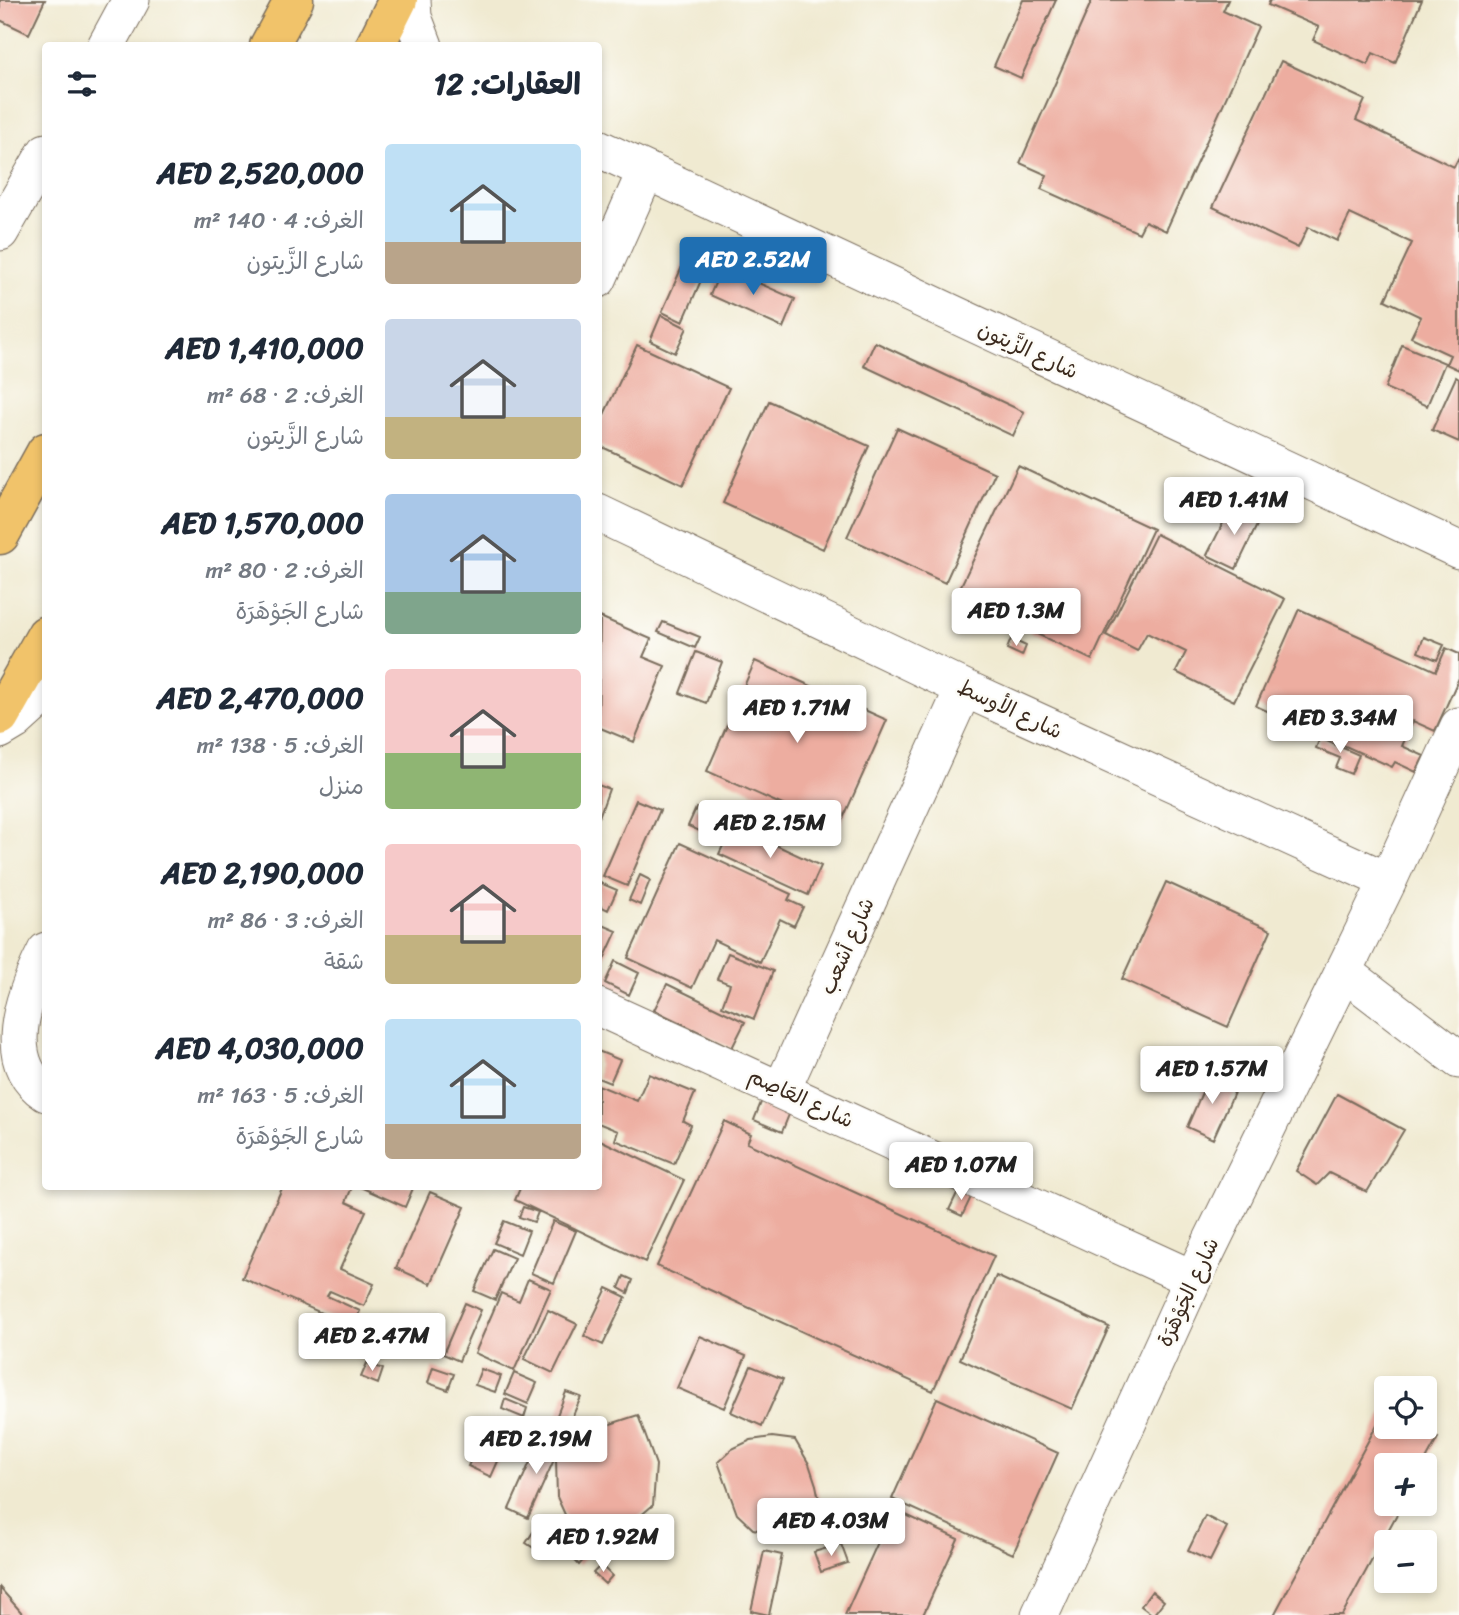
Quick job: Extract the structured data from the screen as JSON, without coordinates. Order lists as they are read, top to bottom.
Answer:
{
  "streets": {
    "street": [
      "شارع الزَّيتون",
      "شارع الأوسط",
      "شارع أشعب",
      "شارع العَاصِم",
      "شارع الجَوْهَرَة"
    ]
  },
  "crossings": [
    ["شارع الأوسط", "شارع أشعب"],
    ["شارع الأوسط", "شارع الجَوْهَرَة"],
    ["شارع أشعب", "شارع العَاصِم"],
    ["شارع العَاصِم", "شارع الجَوْهَرَة"]
  ],
  "page": {
    "heading": "العقارات: 12",
    "list": [
      {
        "name": "AED 2,520,000",
        "note": "الغرف: 4 · 140 m² · شارع الزَّيتون"
      },
      {
        "name": "AED 1,410,000",
        "note": "الغرف: 2 · 68 m² · شارع الزَّيتون"
      },
      {
        "name": "AED 1,570,000",
        "note": "الغرف: 2 · 80 m² · شارع الجَوْهَرَة"
      },
      {
        "name": "AED 2,470,000",
        "note": "الغرف: 5 · 138 m² · منزل"
      },
      {
        "name": "AED 2,190,000",
        "note": "الغرف: 3 · 86 m² · شقة"
      },
      {
        "name": "AED 4,030,000",
        "note": "الغرف: 5 · 163 m² · شارع الجَوْهَرَة"
      }
    ],
    "price": [
      "AED 2.52M",
      "AED 1.41M",
      "AED 1.3M",
      "AED 1.71M",
      "AED 3.34M",
      "AED 2.15M",
      "AED 1.57M",
      "AED 1.07M",
      "AED 2.47M",
      "AED 2.19M",
      "AED 4.03M",
      "AED 1.92M"
    ],
    "map_buttons": ["+", "−"]
  }
}
